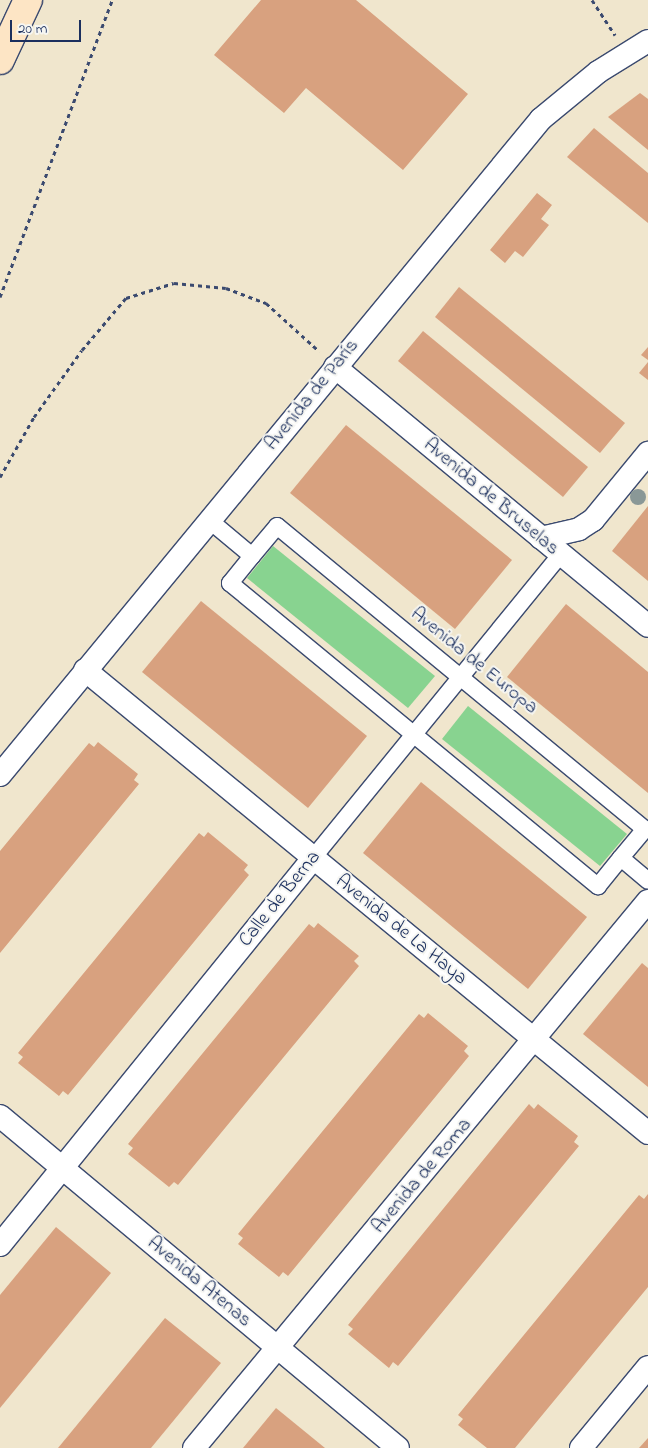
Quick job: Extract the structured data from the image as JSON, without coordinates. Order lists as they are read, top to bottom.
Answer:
{
  "streets": {
    "street": [
      "Avenida de París",
      "Avenida de Bruselas",
      "Avenida de Europa",
      "Calle de Berna",
      "Avenida de La Haya",
      "Avenida de Roma",
      "Avenida Atenas"
    ]
  },
  "crossings": [
    ["Avenida de París", "Avenida de Bruselas"],
    ["Avenida de París", "Avenida de La Haya"],
    ["Avenida de Bruselas", "Calle de Berna"],
    ["Avenida de Europa", "Calle de Berna"],
    ["Calle de Berna", "Avenida de La Haya"],
    ["Calle de Berna", "Avenida Atenas"],
    ["Avenida de La Haya", "Avenida de Roma"],
    ["Avenida de Roma", "Avenida Atenas"]
  ],
  "scale_bar": "20 m"
}
